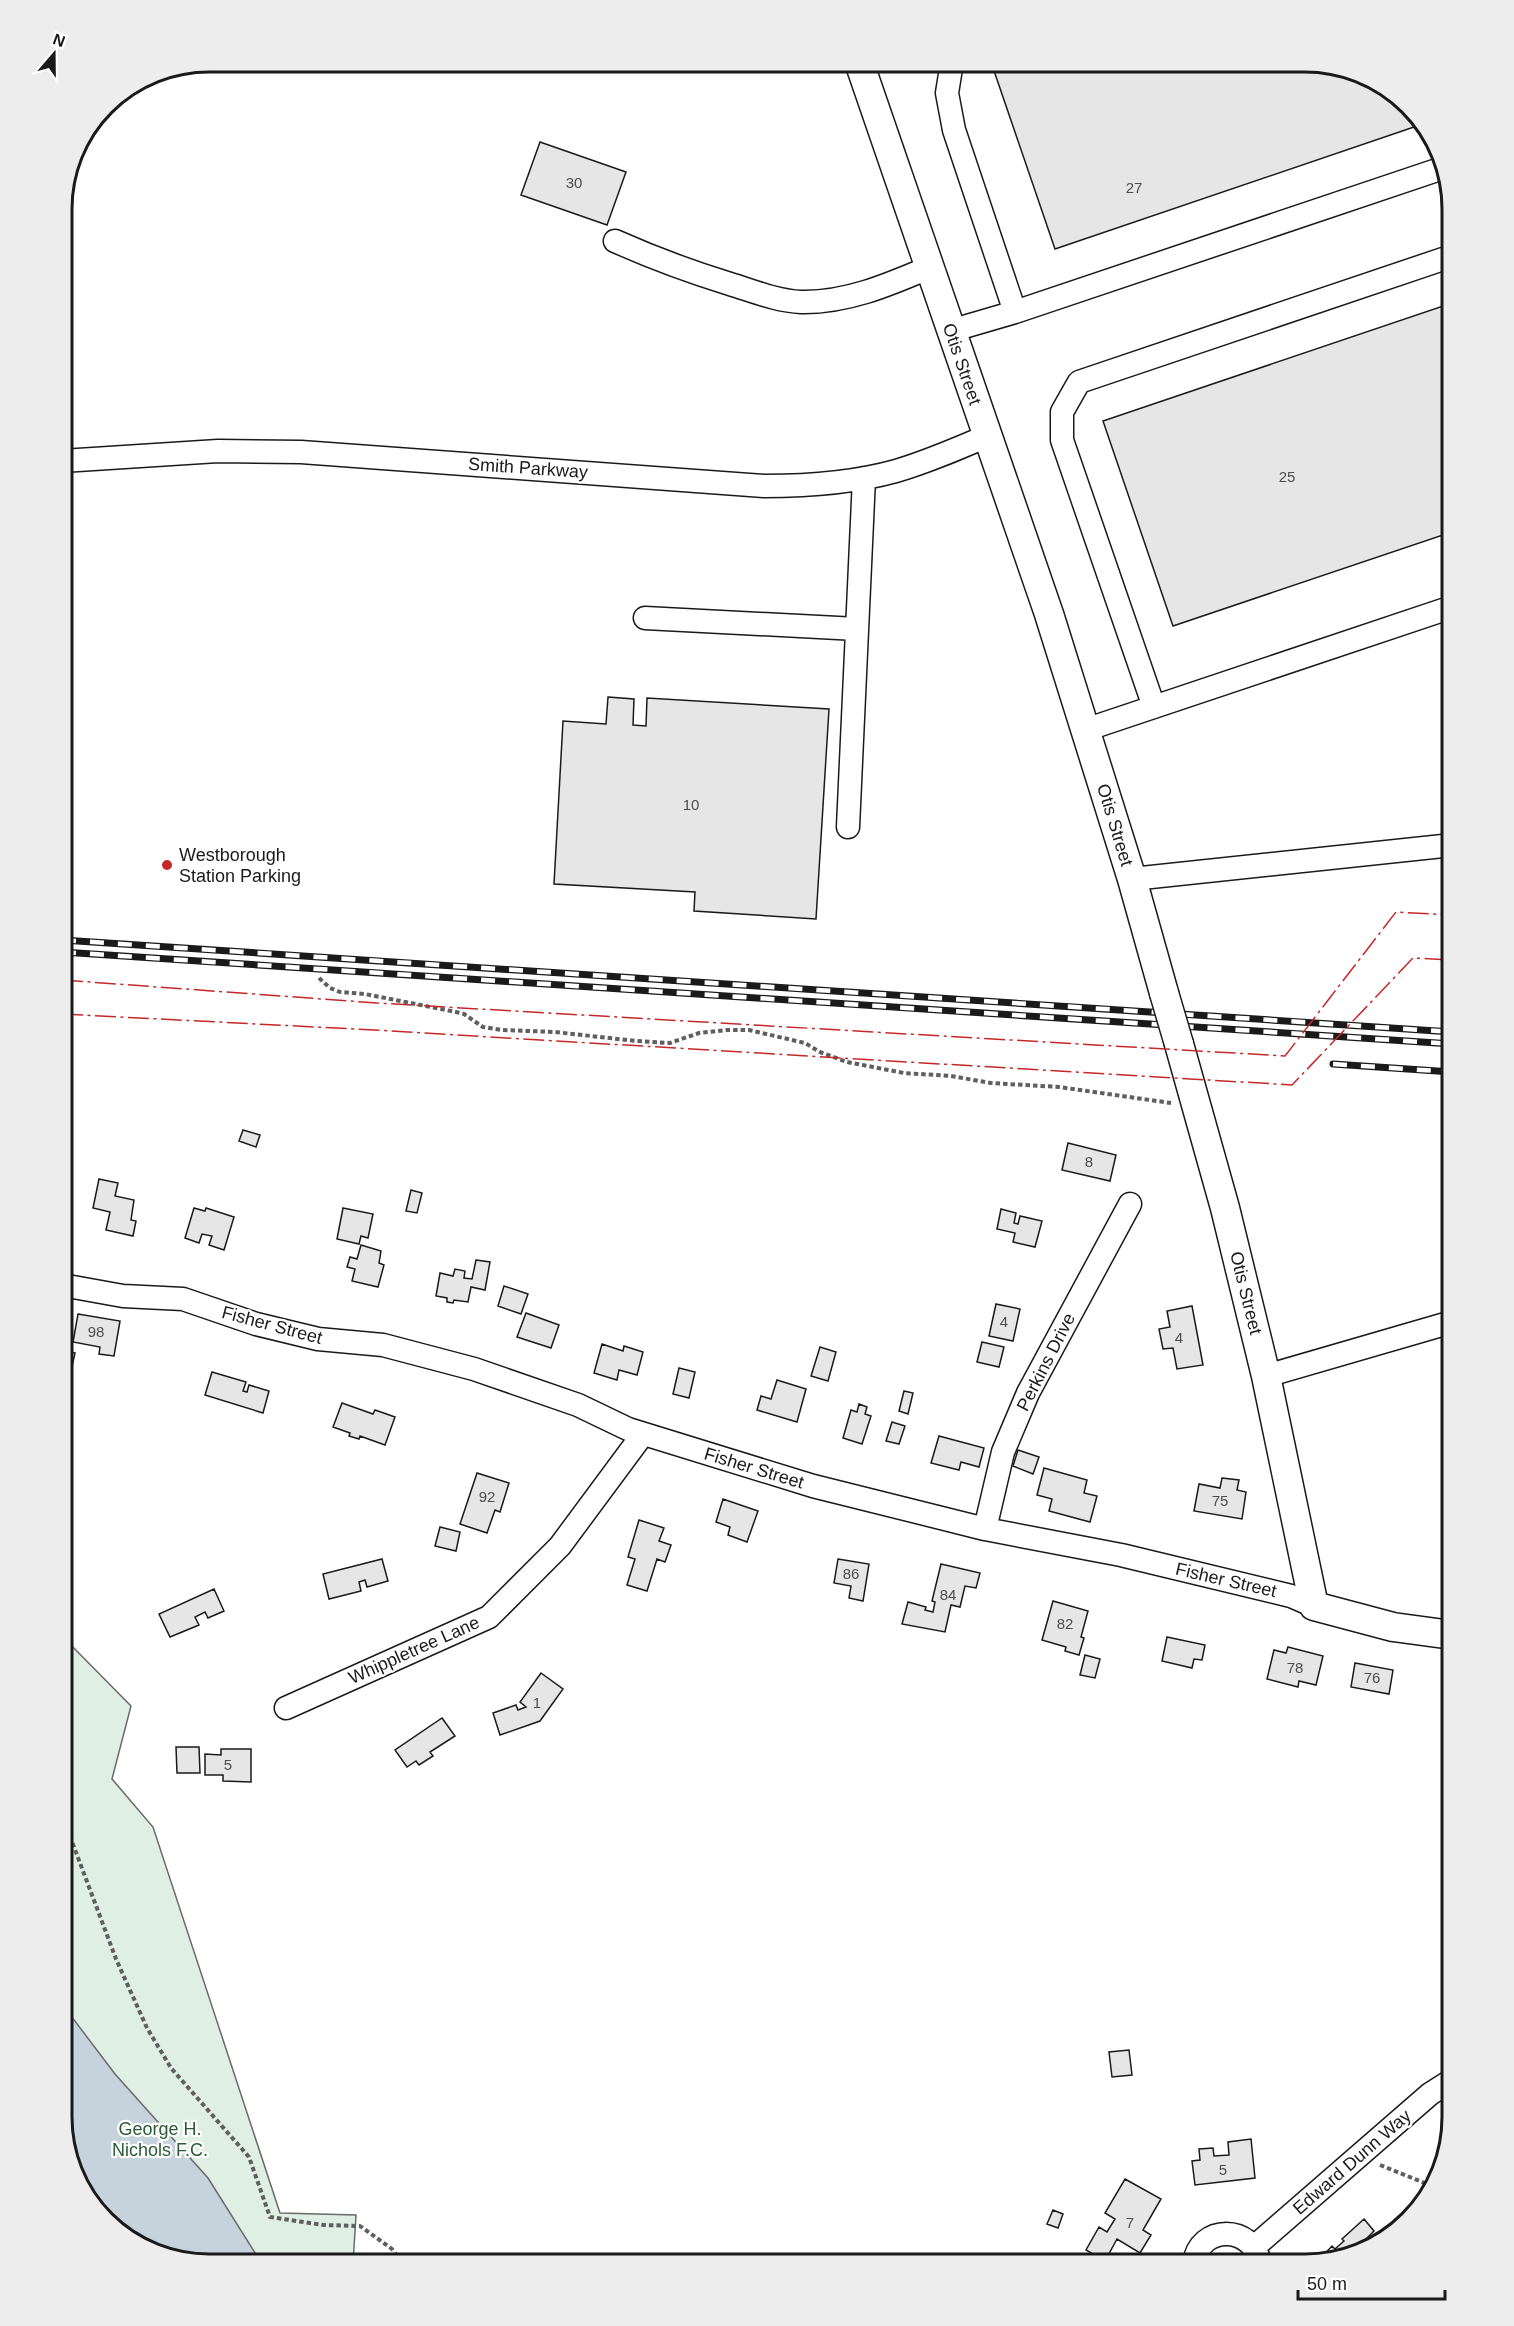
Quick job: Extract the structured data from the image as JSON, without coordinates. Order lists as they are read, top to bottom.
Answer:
{
  "streets": {
    "main road": ["Otis Street", "Fisher Street"],
    "street": [
      "Smith Parkway",
      "Perkins Drive",
      "Whippletree Lane",
      "Edward Dunn Way"
    ]
  },
  "crossings": [
    ["Otis Street", "Smith Parkway"],
    ["Otis Street", "Fisher Street"],
    ["Fisher Street", "Perkins Drive"],
    ["Fisher Street", "Whippletree Lane"]
  ],
  "parks": ["George H. Nichols F.C."],
  "places": ["Westborough Station Parking"],
  "house_numbers": [
    "30",
    "27",
    "25",
    "10",
    "8",
    "4",
    "98",
    "4",
    "92",
    "75",
    "86",
    "84",
    "82",
    "78",
    "76",
    "1",
    "5",
    "5",
    "7"
  ],
  "scale_bar": "50 m",
  "north": "top"
}
